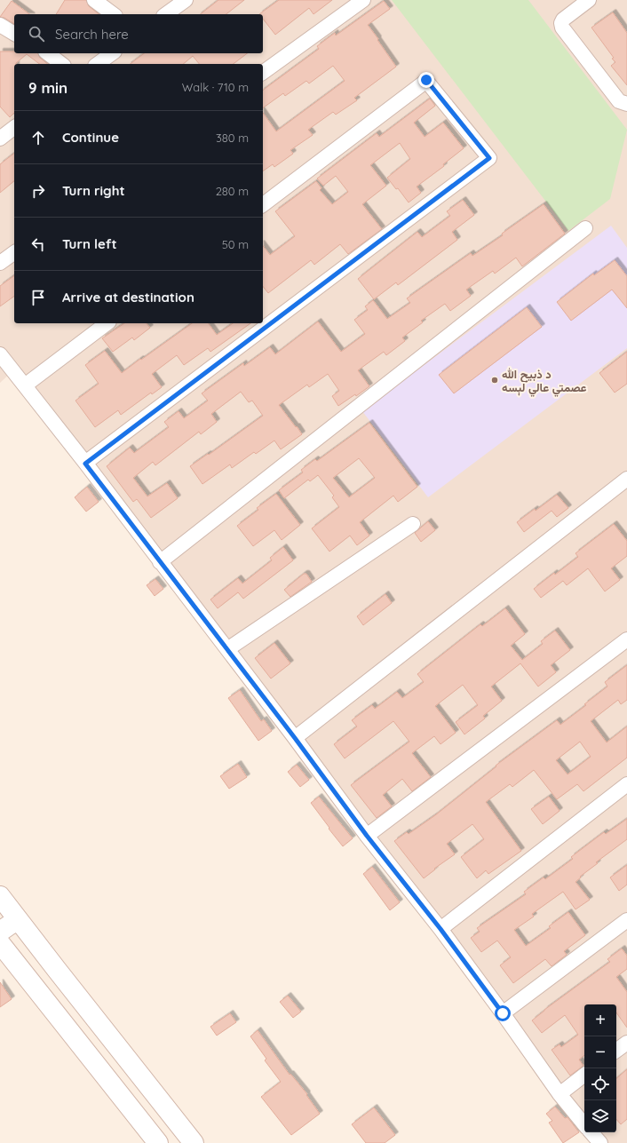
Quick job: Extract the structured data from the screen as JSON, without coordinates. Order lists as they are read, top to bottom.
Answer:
{
  "places": ["د ذبیح الله عصمتي عالي لېسه"],
  "page": {
    "search": "Search here",
    "heading": ["9 min", "Walk · 710 m"],
    "list": [
      ["Continue", "380 m"],
      ["Turn right", "280 m"],
      ["Turn left", "50 m"],
      "Arrive at destination"
    ],
    "map_buttons": ["+", "−"]
  }
}
